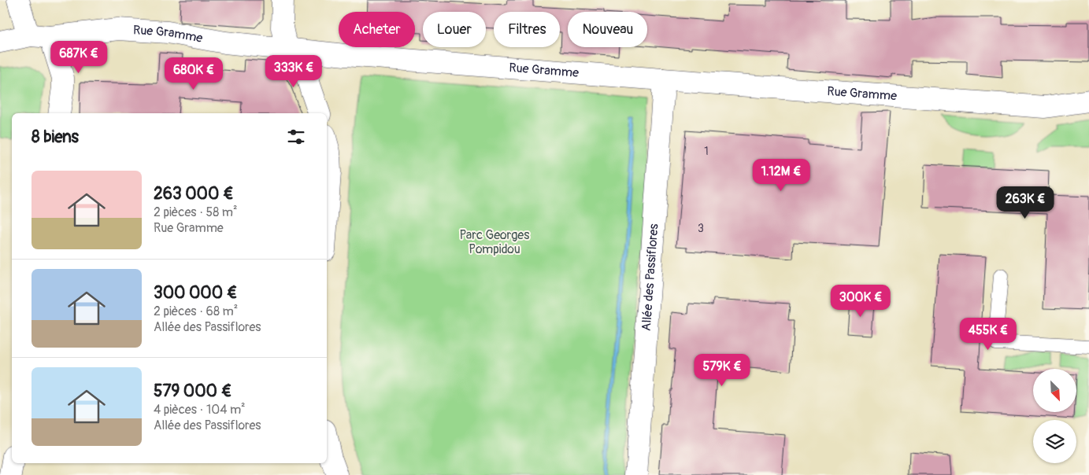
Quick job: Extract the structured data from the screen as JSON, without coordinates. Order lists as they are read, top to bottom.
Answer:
{
  "streets": {
    "street": ["Rue Gramme", "Allée des Passiflores"]
  },
  "crossings": [
    ["Rue Gramme", "Allée des Passiflores"]
  ],
  "parks": ["Parc Georges Pompidou"],
  "house_numbers": ["1", "3"],
  "north": "bottom right",
  "page": {
    "chip": [
      "Acheter",
      "Louer",
      "Filtres",
      "Nouveau"
    ],
    "price": [
      "687K €",
      "333K €",
      "680K €",
      "1.12M €",
      "263K €",
      "300K €",
      "455K €",
      "579K €"
    ],
    "heading": "8 biens",
    "list": [
      {
        "name": "263 000 €",
        "note": "2 pièces · 58 m² · Rue Gramme"
      },
      {
        "name": "300 000 €",
        "note": "2 pièces · 68 m² · Allée des Passiflores"
      },
      {
        "name": "579 000 €",
        "note": "4 pièces · 104 m² · Allée des Passiflores"
      }
    ]
  }
}
